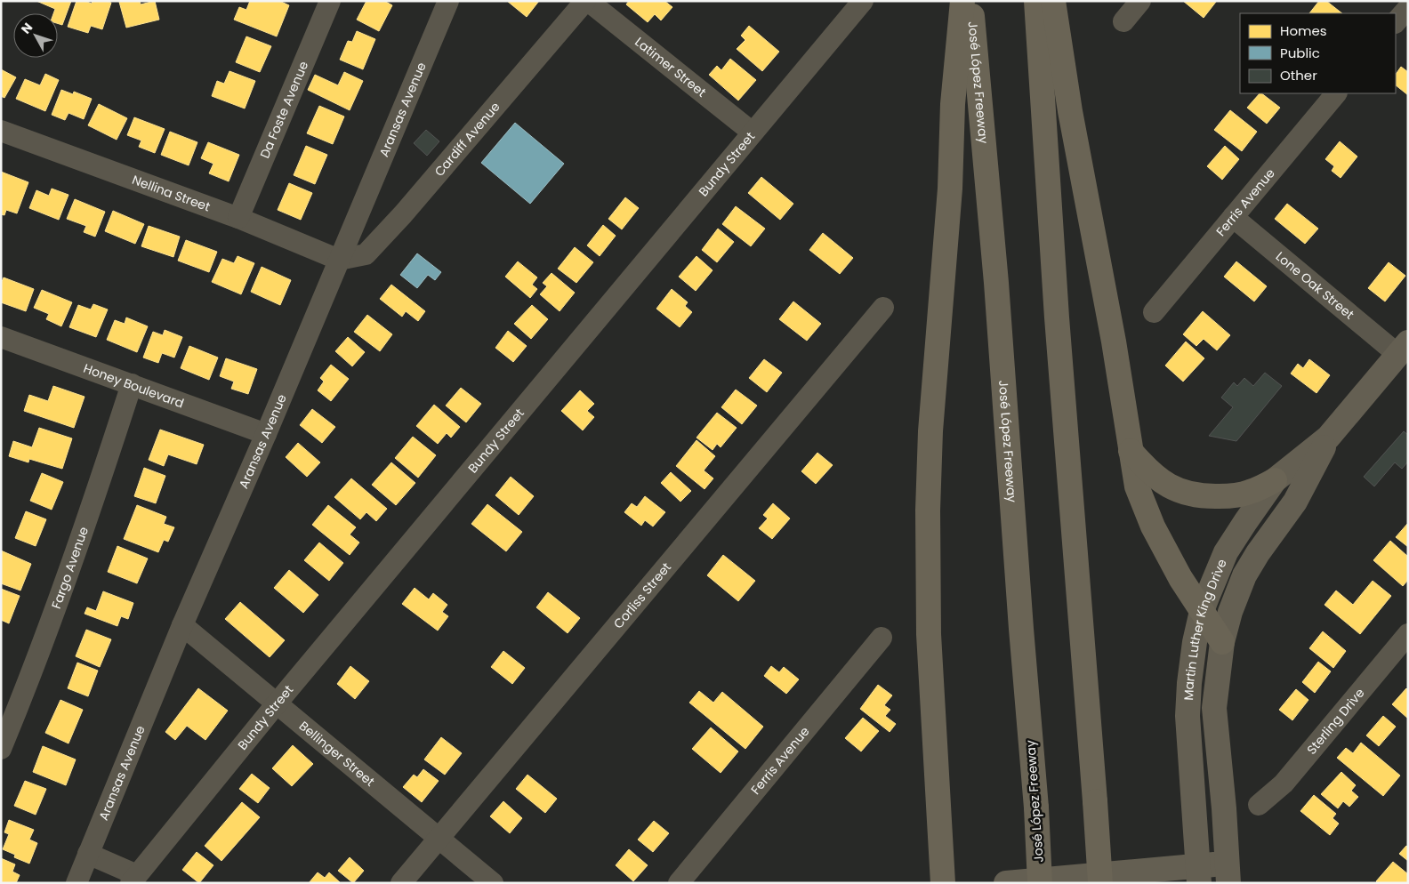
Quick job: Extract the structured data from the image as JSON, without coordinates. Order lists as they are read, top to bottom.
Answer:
{
  "streets": {
    "highway": ["José López Freeway"],
    "main road": ["Martin Luther King Drive"],
    "street": [
      "Latimer Street",
      "Da Foste Avenue",
      "Aransas Avenue",
      "Cardiff Avenue",
      "Bundy Street",
      "Nellina Street",
      "Ferris Avenue",
      "Lone Oak Street",
      "Honey Boulevard",
      "Fargo Avenue",
      "Corliss Street",
      "Sterling Drive",
      "Bellinger Street"
    ]
  },
  "crossings": [
    ["Latimer Street", "Cardiff Avenue"],
    ["Latimer Street", "Bundy Street"],
    ["Da Foste Avenue", "Nellina Street"],
    ["Aransas Avenue", "Cardiff Avenue"],
    ["Aransas Avenue", "Nellina Street"],
    ["Aransas Avenue", "Honey Boulevard"],
    ["Aransas Avenue", "Bellinger Street"],
    ["Cardiff Avenue", "Nellina Street"],
    ["Bundy Street", "Bellinger Street"],
    ["Ferris Avenue", "Lone Oak Street"],
    ["Lone Oak Street", "Martin Luther King Drive"],
    ["Honey Boulevard", "Fargo Avenue"],
    ["Corliss Street", "Bellinger Street"]
  ],
  "legend": ["Homes", "Public", "Other"],
  "north": "top left"
}
